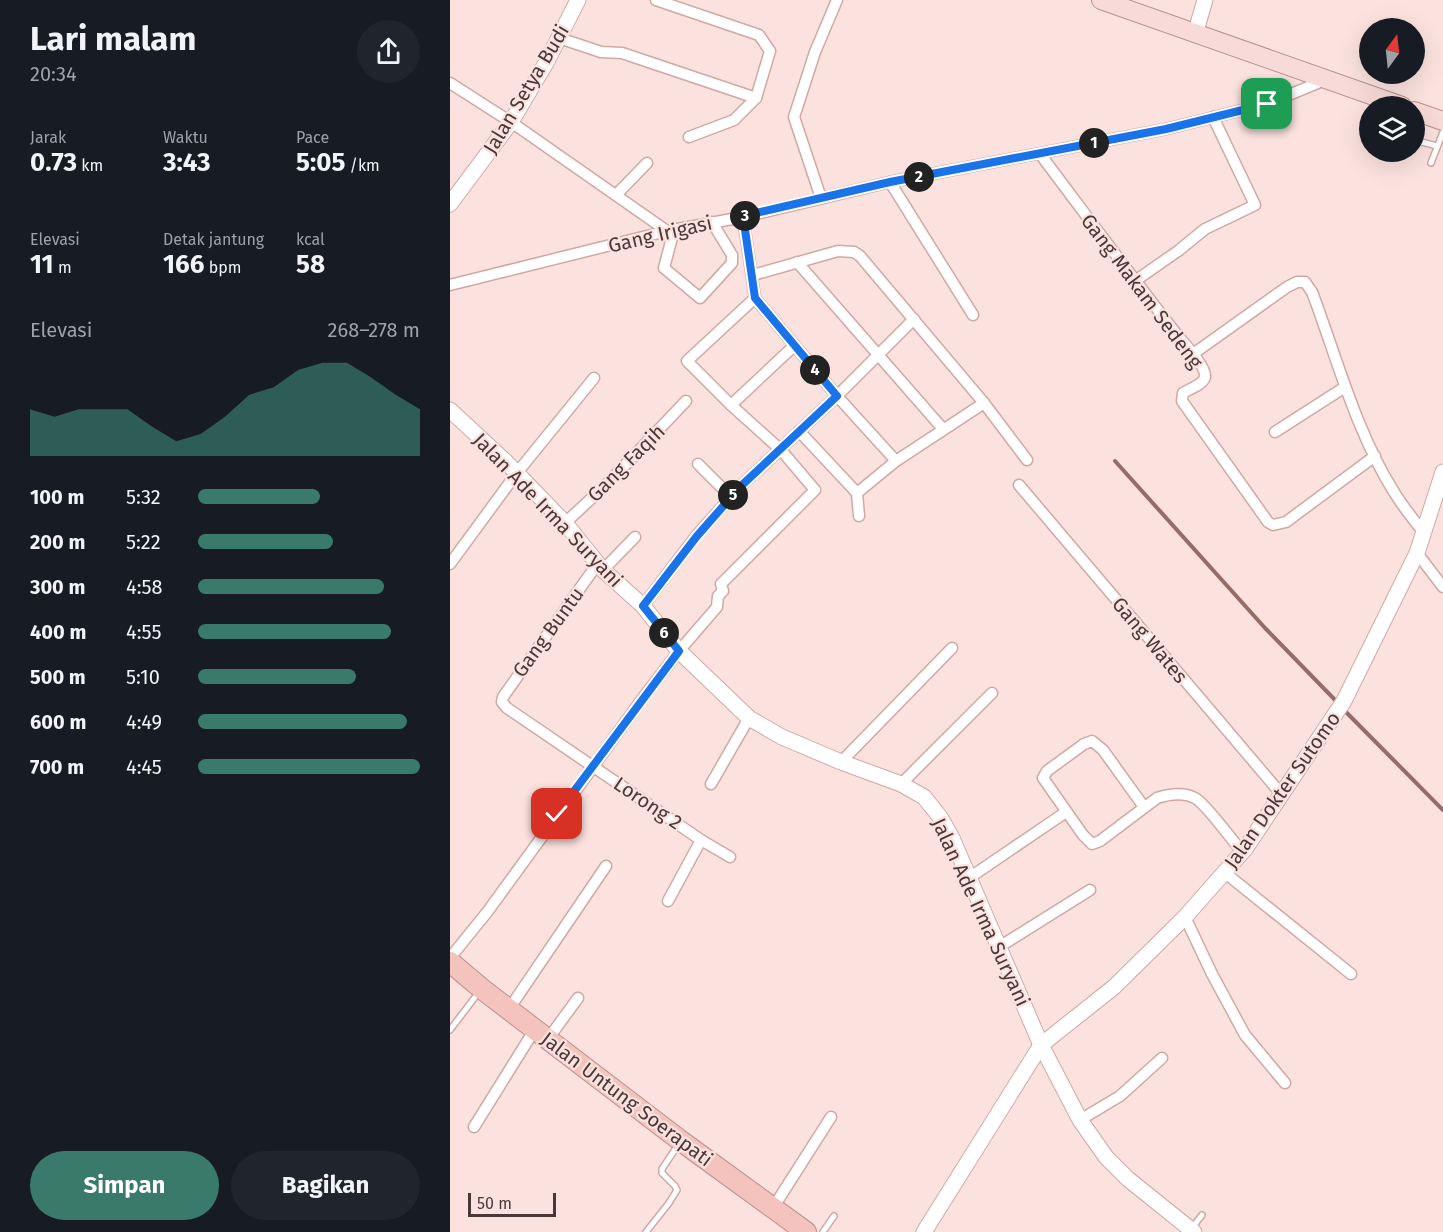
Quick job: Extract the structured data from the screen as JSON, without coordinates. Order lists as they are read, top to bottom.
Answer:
{
  "streets": {
    "highway": ["Jalan Untung Soerapati"],
    "street": [
      "Jalan Setya Budi",
      "Gang Irigasi",
      "Gang Makam Sedeng",
      "Gang Faqih",
      "Jalan Ade Irma Suryani",
      "Gang Buntu",
      "Gang Wates",
      "Jalan Dokter Sutomo",
      "Lorong 2"
    ]
  },
  "crossings": [
    ["Gang Irigasi", "Gang Makam Sedeng"],
    ["Gang Faqih", "Jalan Ade Irma Suryani"],
    ["Jalan Ade Irma Suryani", "Gang Buntu"],
    ["Jalan Ade Irma Suryani", "Jalan Dokter Sutomo"],
    ["Gang Buntu", "Lorong 2"],
    ["Gang Wates", "Jalan Dokter Sutomo"]
  ],
  "scale_bar": "50 m",
  "north": "top",
  "page": {
    "heading": ["Lari malam", "20:34"],
    "stats": [
      ["Jarak", "0.73 km"],
      ["Waktu", "3:43"],
      ["Pace", "5:05 /km"],
      ["Elevasi", "11 m"],
      ["Detak jantung", "166 bpm"],
      ["kcal", "58"]
    ],
    "pins": [
      "1",
      "2",
      "3",
      "4",
      "5",
      "6"
    ],
    "chart": ["Elevasi", "268–278 m"],
    "list": [
      {
        "name": "100 m",
        "note": "5:32"
      },
      {
        "name": "200 m",
        "note": "5:22"
      },
      {
        "name": "300 m",
        "note": "4:58"
      },
      {
        "name": "400 m",
        "note": "4:55"
      },
      {
        "name": "500 m",
        "note": "5:10"
      },
      {
        "name": "600 m",
        "note": "4:49"
      },
      {
        "name": "700 m",
        "note": "4:45"
      }
    ],
    "buttons": ["Simpan", "Bagikan"],
    "scale": "50 m"
  }
}
